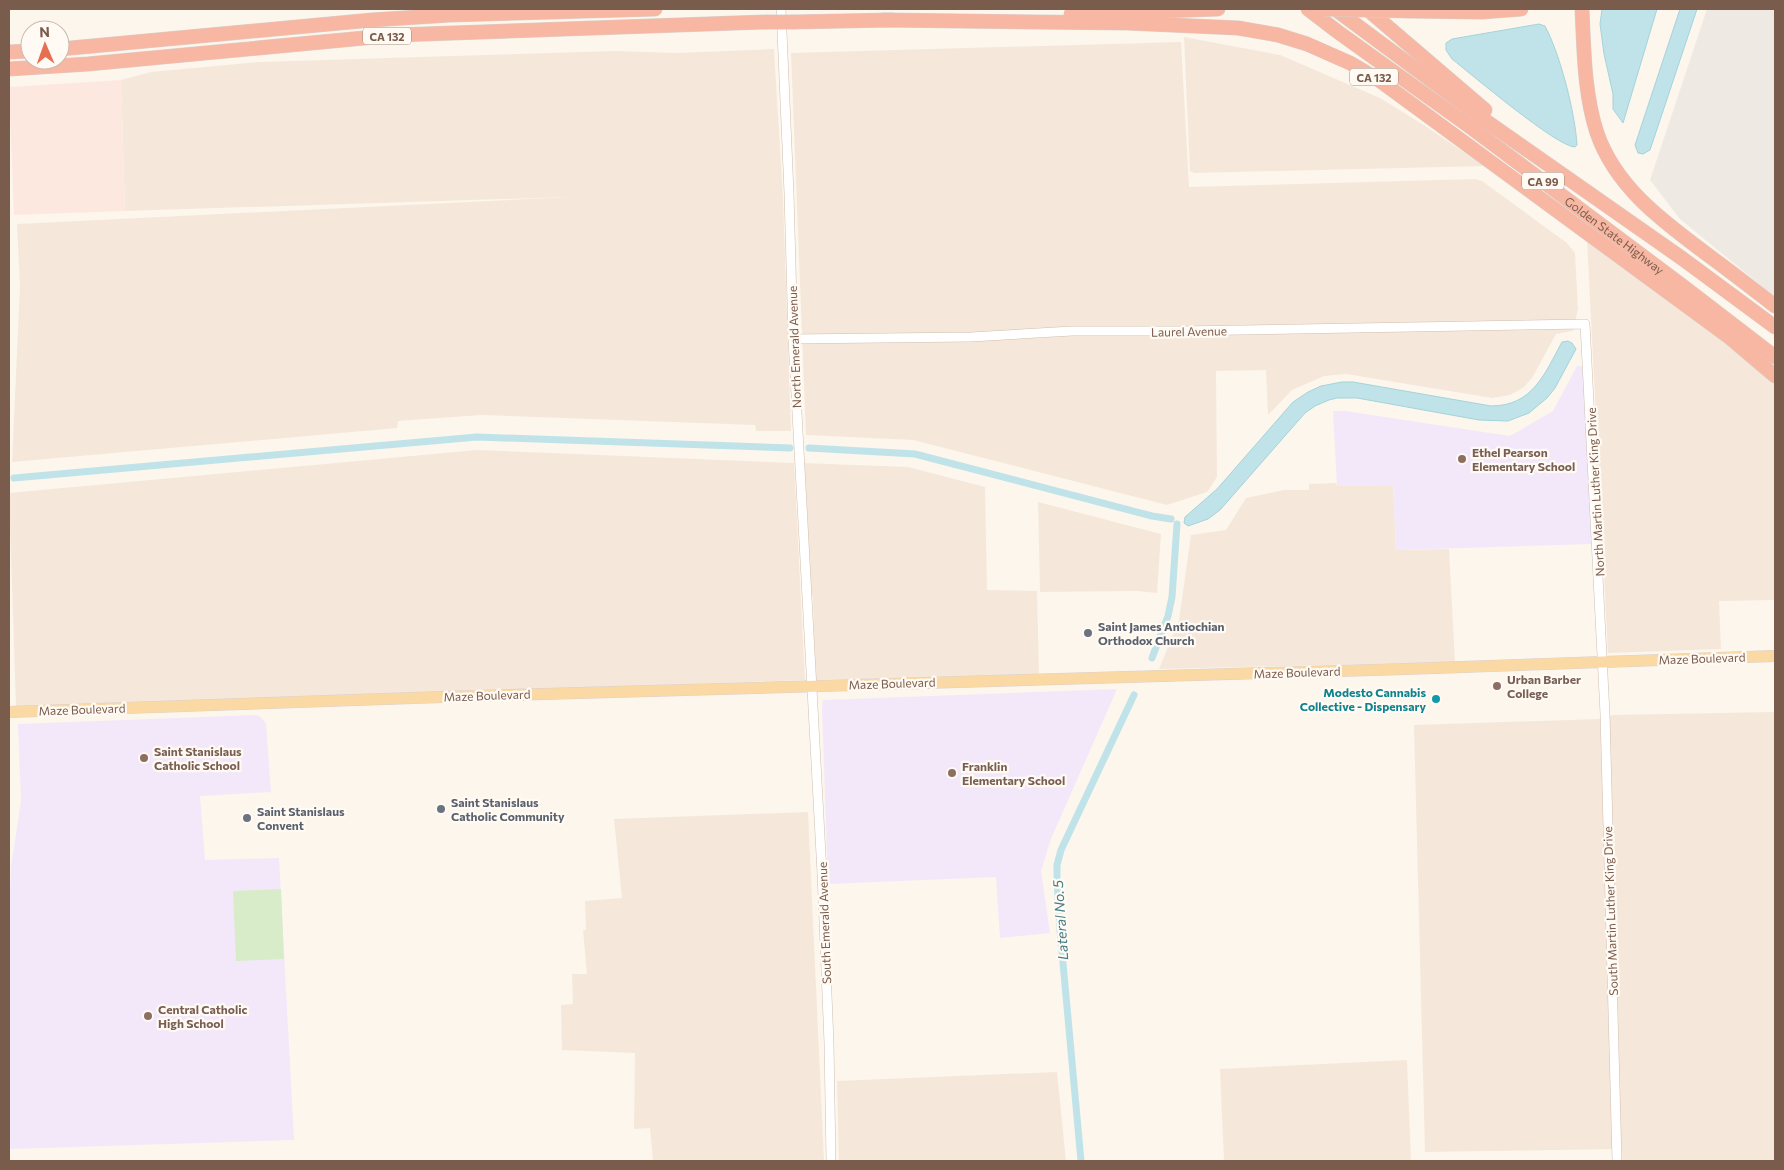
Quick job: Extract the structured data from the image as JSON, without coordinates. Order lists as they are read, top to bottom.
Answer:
{
  "streets": {
    "highway": ["CA 132", "CA 99", "Golden State Highway"],
    "main road": ["Maze Boulevard"],
    "street": [
      "Laurel Avenue",
      "North Emerald Avenue",
      "North Martin Luther King Drive",
      "South Martin Luther King Drive",
      "South Emerald Avenue"
    ]
  },
  "crossings": [
    ["Laurel Avenue", "North Emerald Avenue"],
    ["Laurel Avenue", "North Martin Luther King Drive"],
    ["North Emerald Avenue", "Maze Boulevard"],
    ["North Emerald Avenue", "South Emerald Avenue"],
    ["North Martin Luther King Drive", "Maze Boulevard"],
    ["North Martin Luther King Drive", "South Martin Luther King Drive"],
    ["Maze Boulevard", "South Martin Luther King Drive"],
    ["Maze Boulevard", "South Emerald Avenue"]
  ],
  "water": ["Lateral No. 5"],
  "places": [
    "Ethel Pearson Elementary School",
    "Saint James Antiochian Orthodox Church",
    "Urban Barber College",
    "Modesto Cannabis Collective - Dispensary",
    "Saint Stanislaus Catholic School",
    "Franklin Elementary School",
    "Saint Stanislaus Catholic Community",
    "Saint Stanislaus Convent",
    "Central Catholic High School"
  ],
  "north": "top"
}
